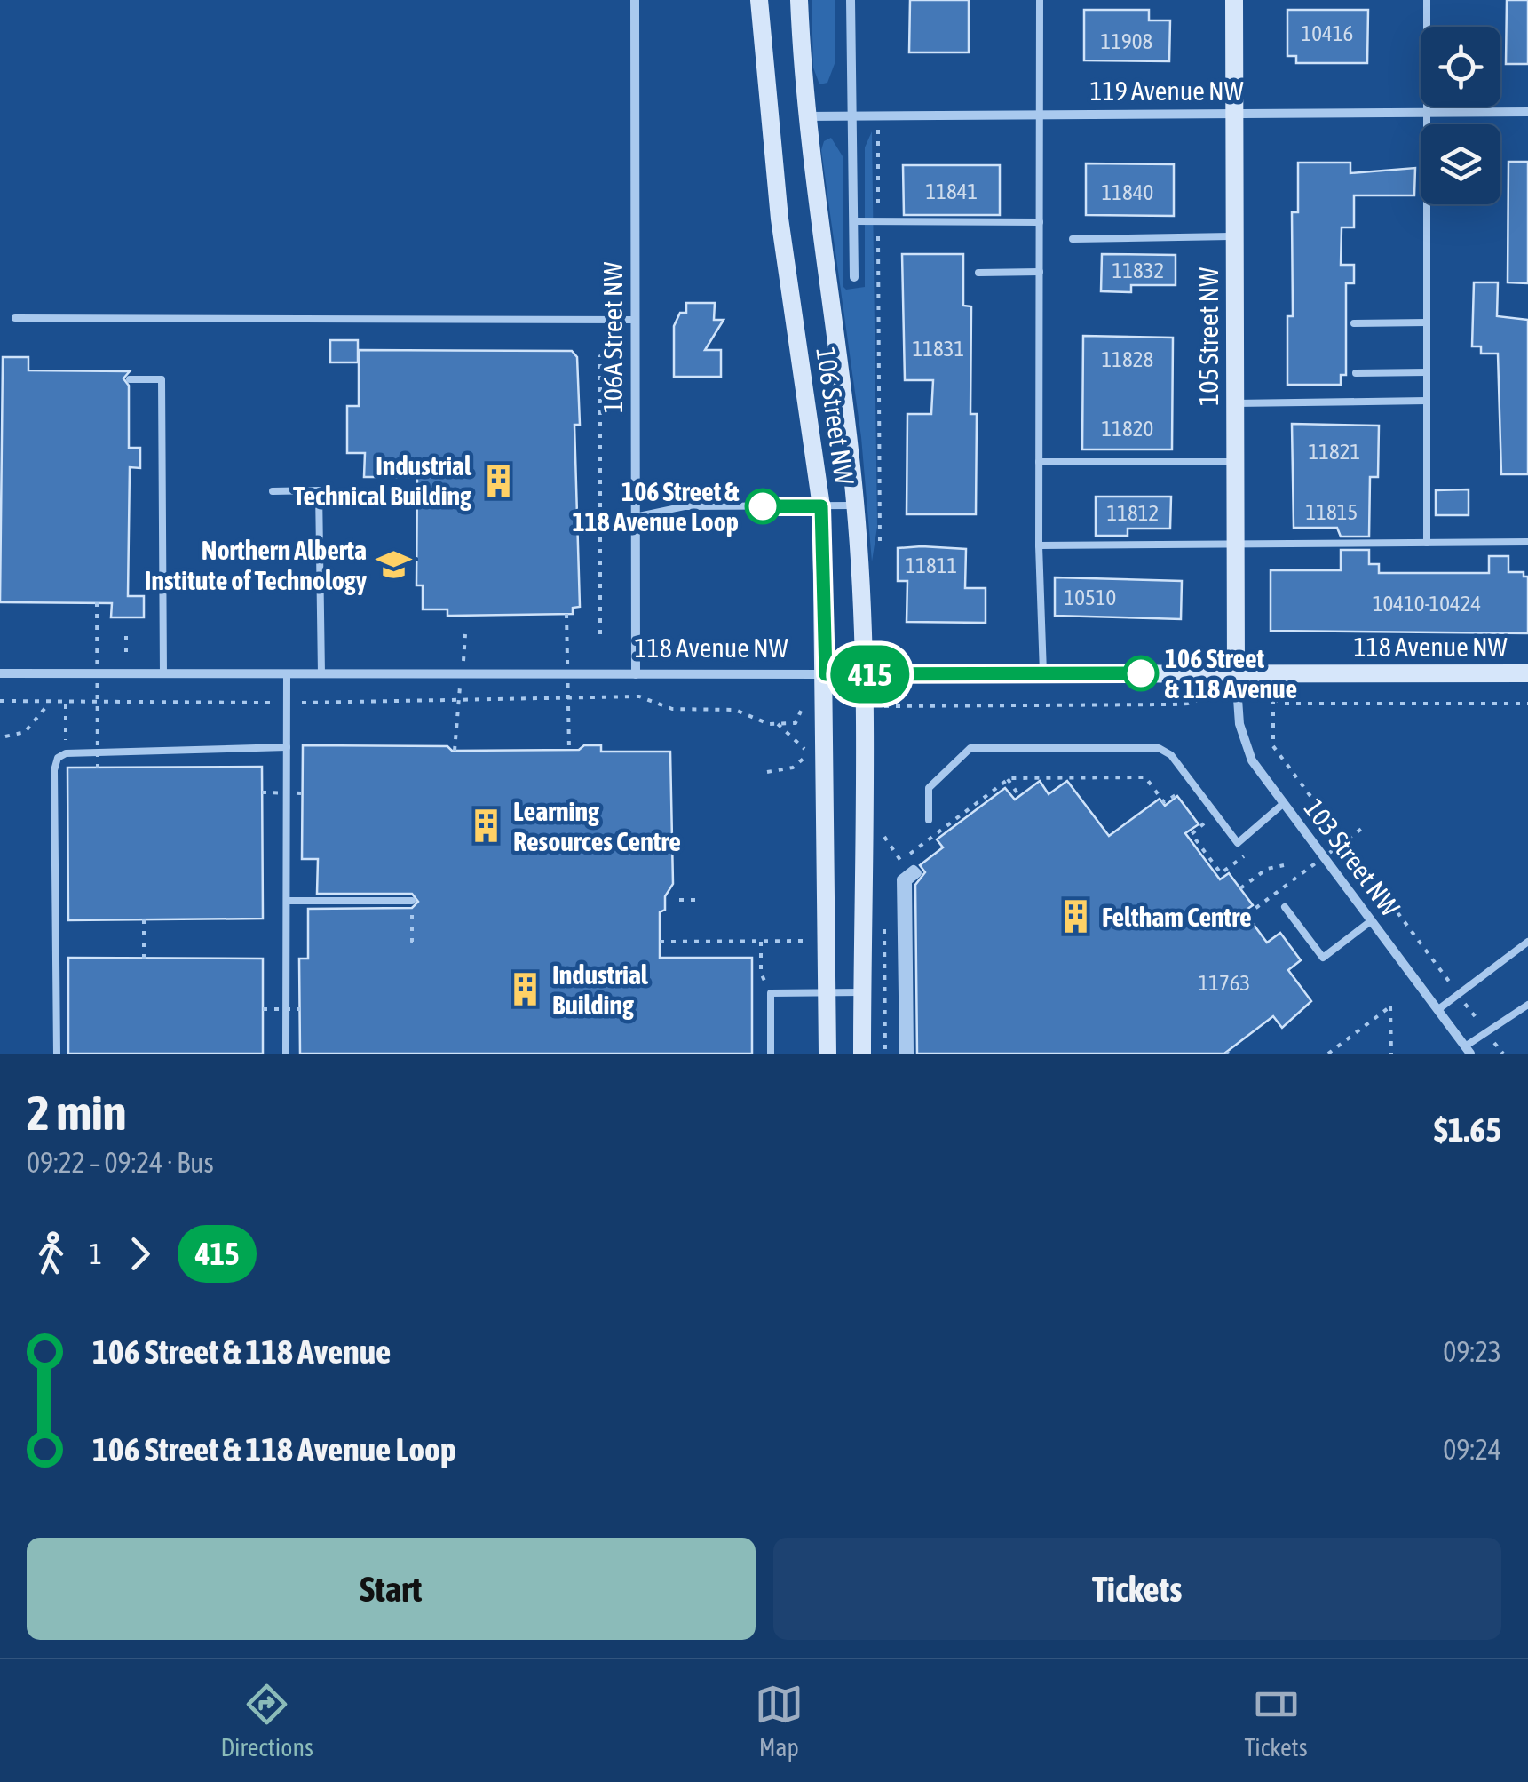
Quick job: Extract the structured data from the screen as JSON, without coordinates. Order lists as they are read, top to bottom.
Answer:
{
  "streets": {
    "main road": ["105 Street NW", "106 Street NW", "118 Avenue NW"],
    "street": ["119 Avenue NW", "106A Street NW", "103 Street NW"]
  },
  "crossings": [
    ["119 Avenue NW", "105 Street NW"],
    ["119 Avenue NW", "106 Street NW"],
    ["105 Street NW", "118 Avenue NW"],
    ["105 Street NW", "103 Street NW"],
    ["106A Street NW", "118 Avenue NW"],
    ["106 Street NW", "118 Avenue NW"],
    ["118 Avenue NW", "103 Street NW"]
  ],
  "places": {
    "building": [
      "Industrial Technical Building",
      "Learning Resources Centre",
      "Feltham Centre",
      "Industrial Building"
    ],
    "other": ["106 Street & 118 Avenue Loop", "106 Street & 118 Avenue"],
    "school or university": ["Northern Alberta Institute of Technology"]
  },
  "lines": ["bus line 415"],
  "house_numbers": [
    "10416",
    "11908",
    "11841",
    "11840",
    "11832",
    "11831",
    "11828",
    "11820",
    "11821",
    "11815",
    "11812",
    "11811",
    "10510",
    "10410-10424",
    "11763"
  ],
  "page": {
    "on_map": "415",
    "heading": ["2 min", "09:22 – 09:24 · Bus", "$1.65"],
    "legs": ["1", "415"],
    "list": [
      {
        "name": "106 Street & 118 Avenue",
        "value": "09:23"
      },
      {
        "name": "106 Street & 118 Avenue Loop",
        "value": "09:24"
      }
    ],
    "buttons": ["Start", "Tickets"],
    "tabs": ["Directions", "Map", "Tickets"]
  }
}
